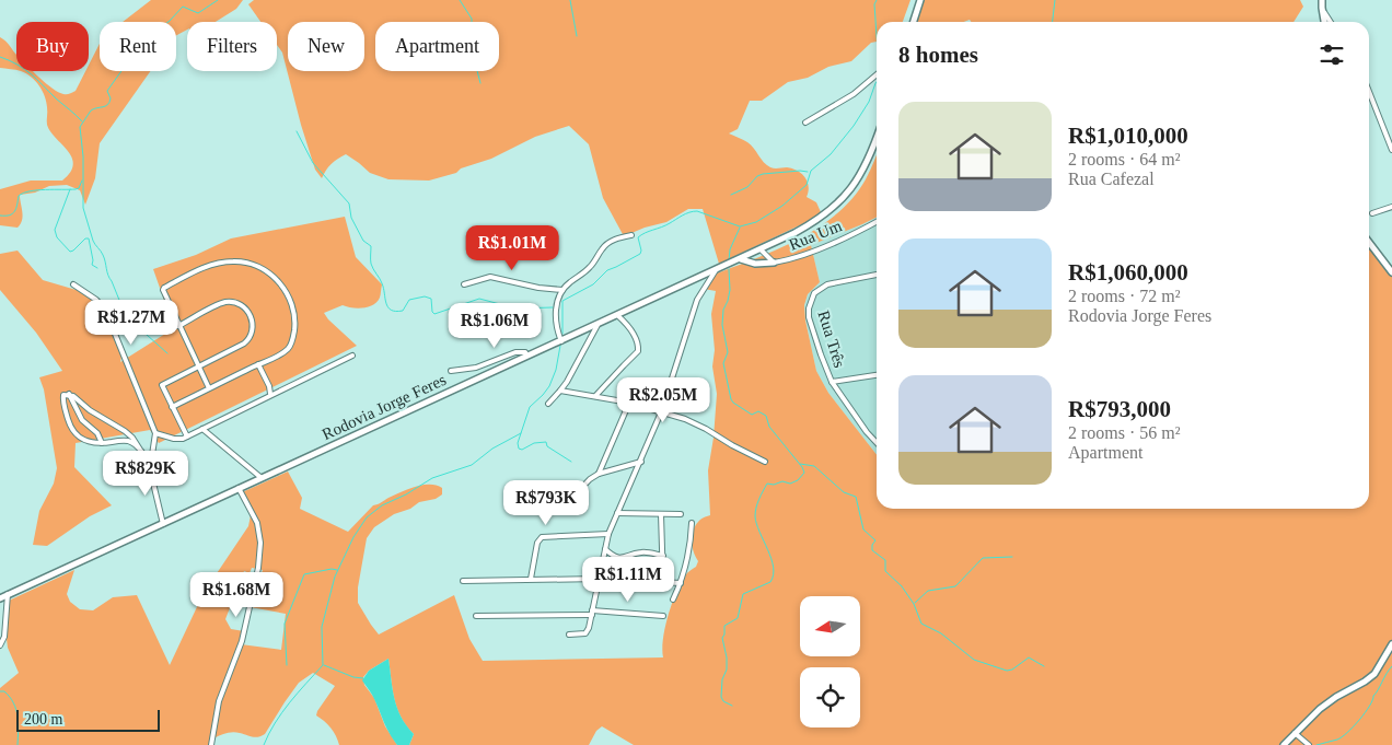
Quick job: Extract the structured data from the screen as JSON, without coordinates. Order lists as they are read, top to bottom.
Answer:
{
  "streets": {
    "main road": ["Rodovia Jorge Feres"],
    "street": ["Rua Um", "Rua Três"]
  },
  "crossings": [
    ["Rua Um", "Rodovia Jorge Feres"]
  ],
  "scale_bar": "200 m",
  "north": "left",
  "page": {
    "chip": [
      "Buy",
      "Rent",
      "Filters",
      "New",
      "Apartment"
    ],
    "heading": "8 homes",
    "list": [
      {
        "name": "R$1,010,000",
        "note": "2 rooms · 64 m² · Rua Cafezal"
      },
      {
        "name": "R$1,060,000",
        "note": "2 rooms · 72 m² · Rodovia Jorge Feres"
      },
      {
        "name": "R$793,000",
        "note": "2 rooms · 56 m² · Apartment"
      }
    ],
    "price": [
      "R$1.01M",
      "R$1.27M",
      "R$1.06M",
      "R$2.05M",
      "R$829K",
      "R$793K",
      "R$1.11M",
      "R$1.68M"
    ],
    "scale": "200 m"
  }
}
